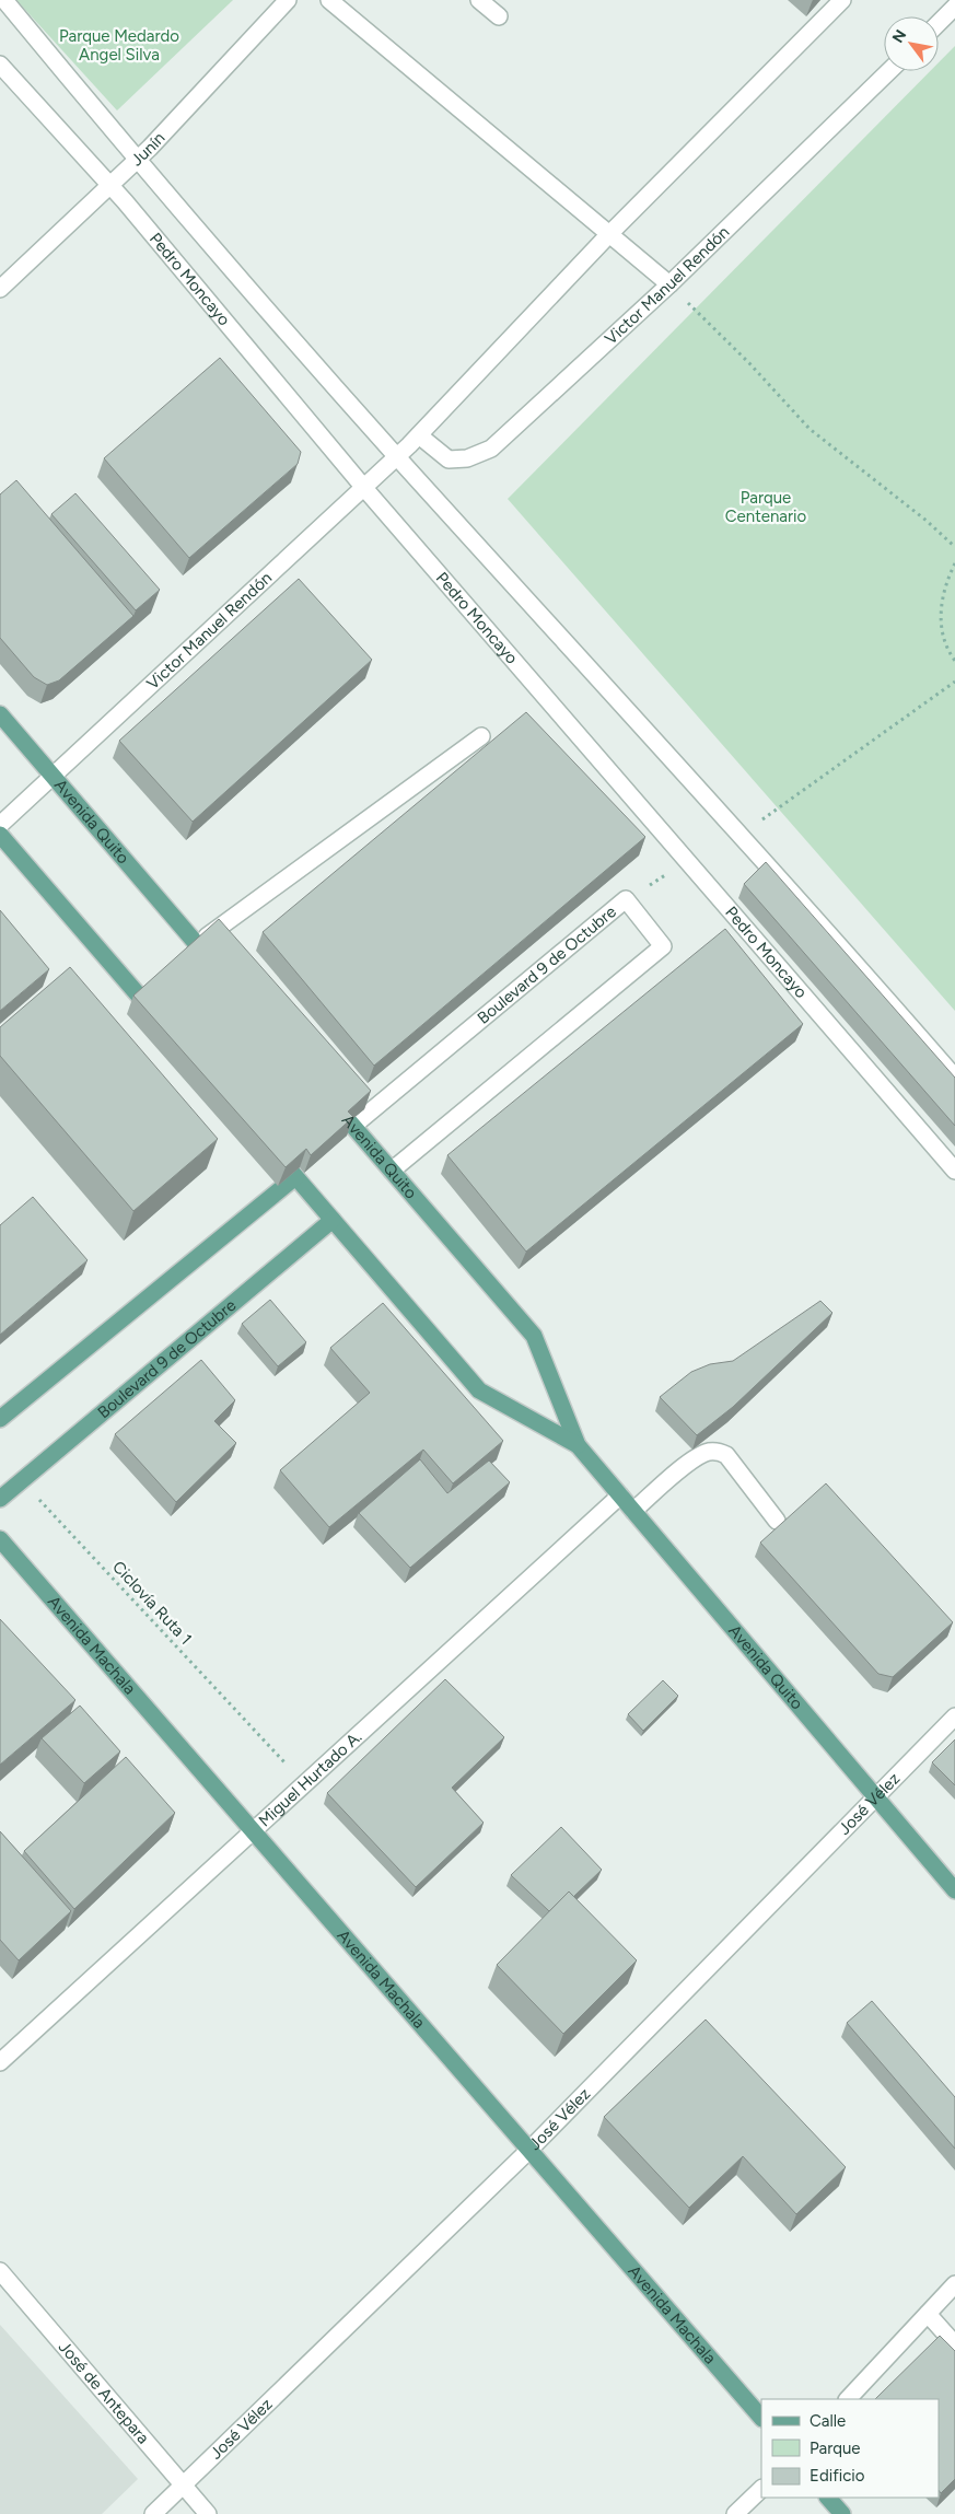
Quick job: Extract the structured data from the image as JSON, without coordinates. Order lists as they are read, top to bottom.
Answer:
{
  "streets": {
    "main road": ["Avenida Quito", "Boulevard 9 de Octubre", "Avenida Machala"],
    "street": [
      "Junín",
      "Pedro Moncayo",
      "Victor Manuel Rendón",
      "Miguel Hurtado A.",
      "José Vélez",
      "José de Antepara"
    ],
    "path": ["Ciclovía Ruta 1"]
  },
  "crossings": [
    ["Junín", "Pedro Moncayo"],
    ["Pedro Moncayo", "Victor Manuel Rendón"],
    ["Victor Manuel Rendón", "Avenida Quito"],
    ["Avenida Quito", "Boulevard 9 de Octubre"],
    ["Avenida Quito", "Miguel Hurtado A."],
    ["Avenida Quito", "José Vélez"],
    ["Boulevard 9 de Octubre", "Ciclovía Ruta 1"],
    ["Avenida Machala", "Miguel Hurtado A."],
    ["Avenida Machala", "José Vélez"],
    ["José Vélez", "José de Antepara"]
  ],
  "parks": ["Parque Medardo Angel Silva", "Parque Centenario"],
  "legend": ["Calle", "Parque", "Edificio"],
  "north": "top left"
}
